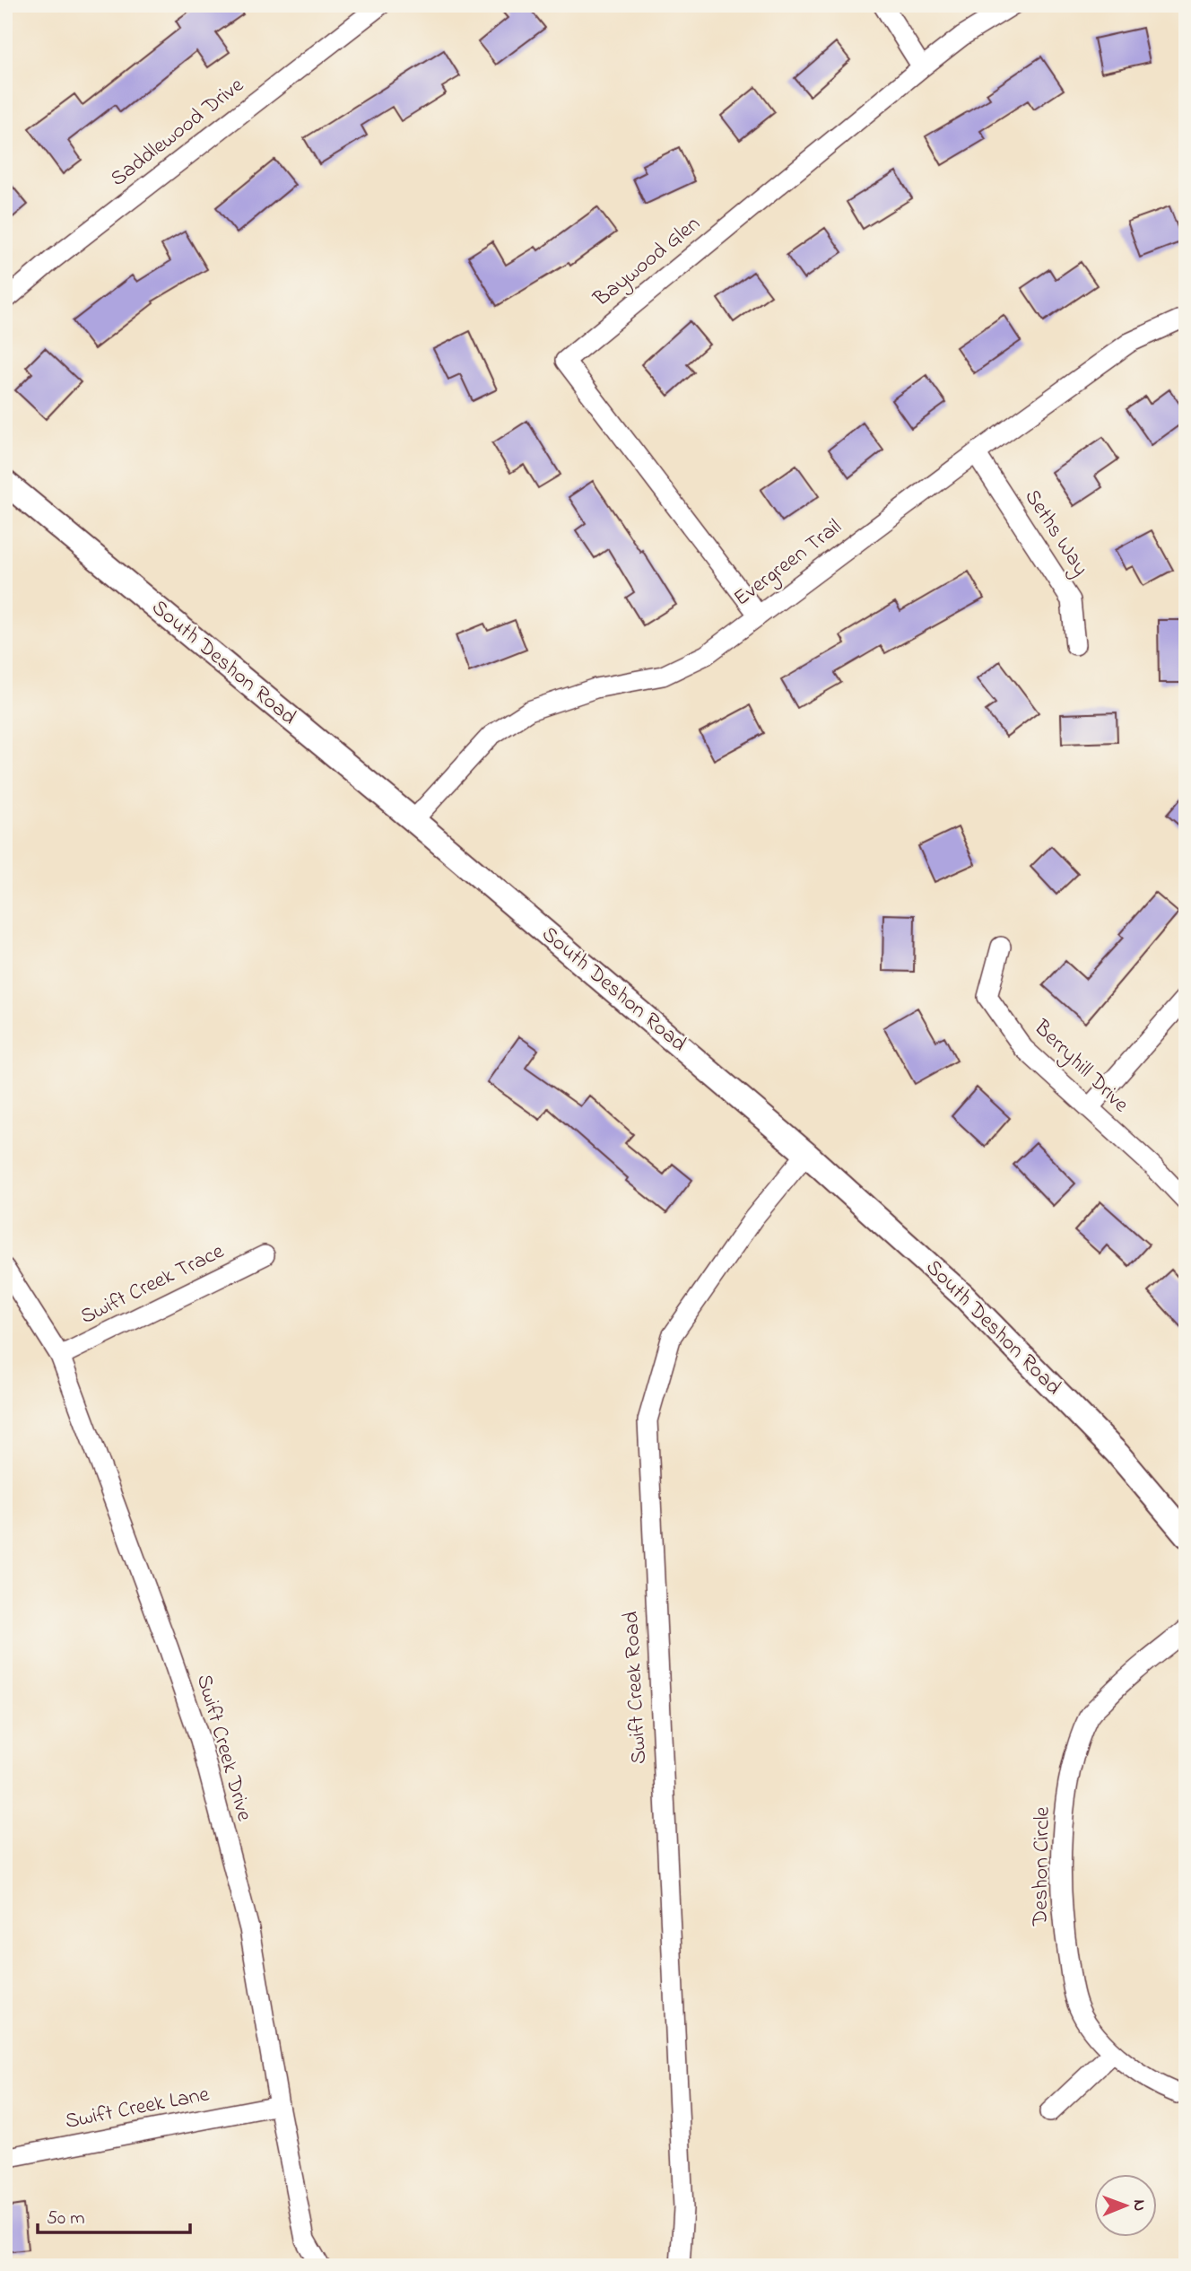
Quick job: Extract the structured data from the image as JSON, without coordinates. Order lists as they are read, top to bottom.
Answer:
{
  "streets": {
    "street": [
      "Saddlewood Drive",
      "Baywood Glen",
      "Seths Way",
      "Evergreen Trail",
      "South Deshon Road",
      "Berryhill Drive",
      "Swift Creek Trace",
      "Swift Creek Road",
      "Swift Creek Drive",
      "Deshon Circle",
      "Swift Creek Lane"
    ]
  },
  "crossings": [
    ["Baywood Glen", "Evergreen Trail"],
    ["Seths Way", "Evergreen Trail"],
    ["Evergreen Trail", "South Deshon Road"],
    ["South Deshon Road", "Swift Creek Road"],
    ["Swift Creek Trace", "Swift Creek Drive"],
    ["Swift Creek Drive", "Swift Creek Lane"]
  ],
  "scale_bar": "50 m",
  "north": "right"
}
